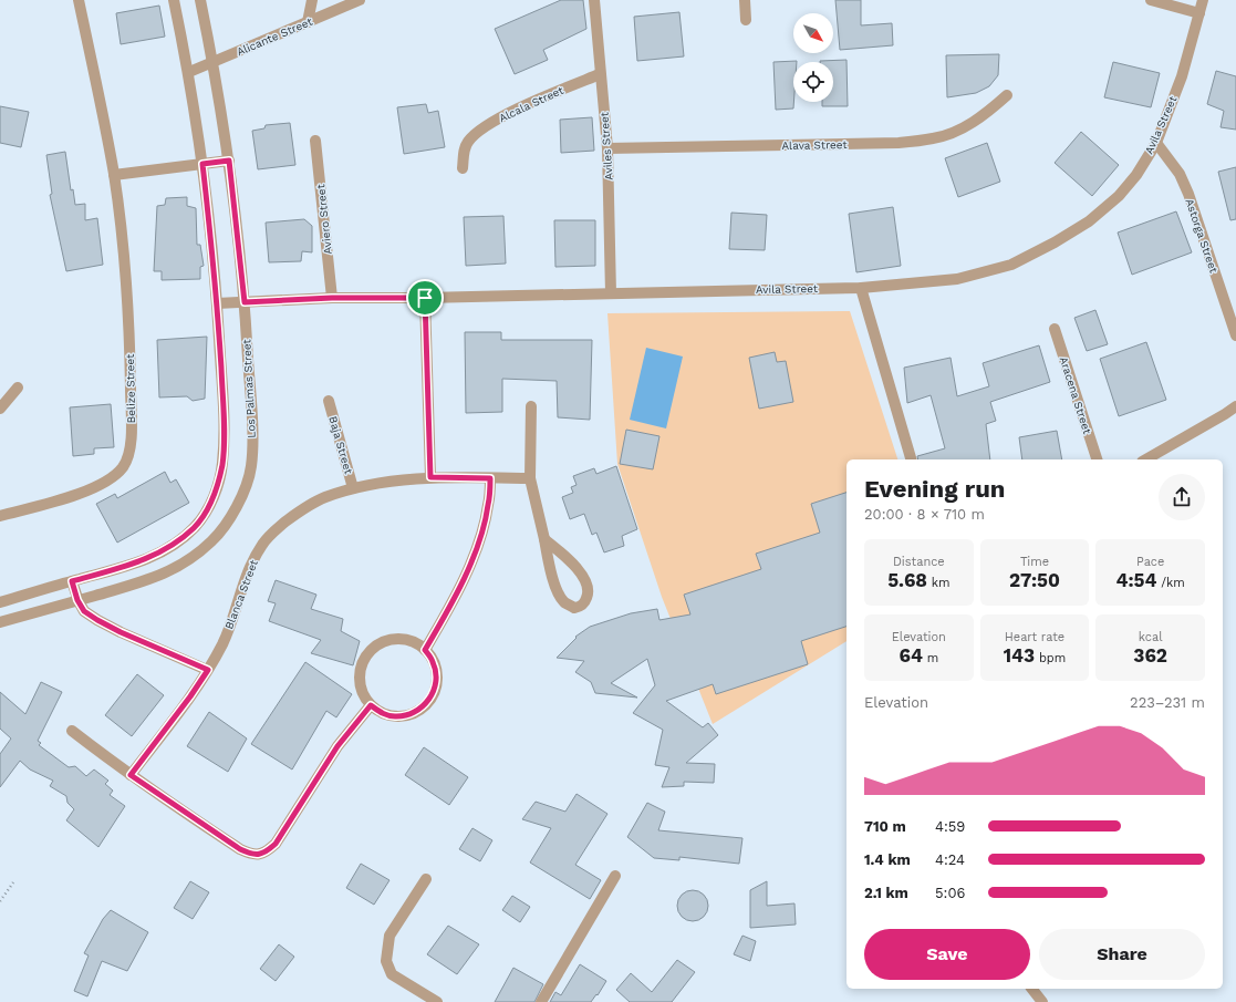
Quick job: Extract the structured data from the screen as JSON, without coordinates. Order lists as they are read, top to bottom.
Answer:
{
  "streets": {
    "street": [
      "Alicante Street",
      "Alcala Street",
      "Avila Street",
      "Alava Street",
      "Aviles Street",
      "Aviero Street",
      "Astorga Street",
      "Belize Street",
      "Los Palmas Street",
      "Aracena Street",
      "Baja Street",
      "Blanca Street"
    ]
  },
  "crossings": [
    ["Alicante Street", "Los Palmas Street"],
    ["Alcala Street", "Aviles Street"],
    ["Avila Street", "Aviles Street"],
    ["Avila Street", "Aviero Street"],
    ["Avila Street", "Astorga Street"],
    ["Avila Street", "Los Palmas Street"],
    ["Alava Street", "Aviles Street"],
    ["Baja Street", "Blanca Street"]
  ],
  "north": "bottom right",
  "page": {
    "heading": ["Evening run", "20:00 · 8 × 710 m"],
    "stats": [
      ["Distance", "5.68 km"],
      ["Time", "27:50"],
      ["Pace", "4:54 /km"],
      ["Elevation", "64 m"],
      ["Heart rate", "143 bpm"],
      ["kcal", "362"]
    ],
    "chart": ["Elevation", "223–231 m"],
    "list": [
      {
        "name": "710 m",
        "note": "4:59"
      },
      {
        "name": "1.4 km",
        "note": "4:24"
      },
      {
        "name": "2.1 km",
        "note": "5:06"
      }
    ],
    "buttons": ["Save", "Share"]
  }
}
